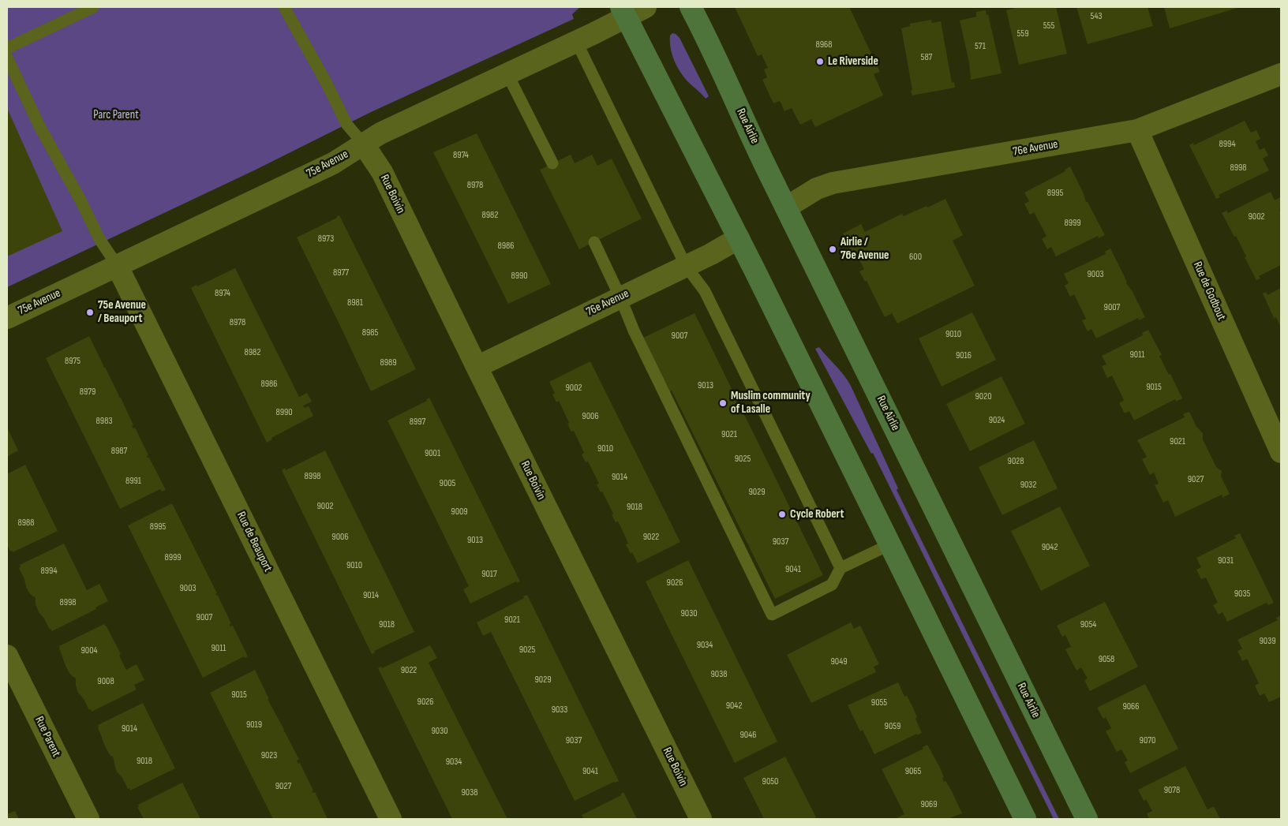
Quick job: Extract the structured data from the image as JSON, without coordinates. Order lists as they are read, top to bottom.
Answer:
{
  "streets": {
    "main road": ["Rue Airlie"],
    "street": [
      "76e Avenue",
      "75e Avenue",
      "Rue Boivin",
      "Rue de Godbout",
      "Rue de Beauport",
      "Rue Parent"
    ]
  },
  "crossings": [
    ["Rue Airlie", "76e Avenue"],
    ["76e Avenue", "Rue Boivin"],
    ["76e Avenue", "Rue de Godbout"],
    ["75e Avenue", "Rue Boivin"],
    ["75e Avenue", "Rue de Beauport"]
  ],
  "parks": ["Parc Parent"],
  "places": [
    "Le Riverside",
    "Airlie / 76e Avenue",
    "75e Avenue / Beauport",
    "Muslim community of Lasalle",
    "Cycle Robert"
  ],
  "house_numbers": [
    "543",
    "555",
    "559",
    "8968",
    "571",
    "587",
    "8994",
    "8974",
    "8998",
    "8978",
    "8995",
    "8982",
    "9002",
    "8999",
    "8973",
    "8986",
    "600",
    "8977",
    "9003",
    "8990",
    "8974",
    "8981",
    "9007",
    "8978",
    "8985",
    "9010",
    "9007",
    "8982",
    "9011",
    "9016",
    "8975",
    "8989",
    "8986",
    "9013",
    "9015",
    "9002",
    "8979",
    "9020",
    "8990",
    "9006",
    "9024",
    "8983",
    "8997",
    "9021",
    "9021",
    "9010",
    "8987",
    "9001",
    "9025",
    "9028",
    "8998",
    "9014",
    "9027",
    "8991",
    "9005",
    "9032",
    "9029",
    "9002",
    "9018",
    "9009",
    "8988",
    "8995",
    "9006",
    "9022",
    "9013",
    "9037",
    "9042",
    "8999",
    "9031",
    "9010",
    "9041",
    "8994",
    "9017",
    "9026",
    "9003",
    "9035",
    "9014",
    "8998",
    "9030",
    "9007",
    "9021",
    "9018",
    "9054",
    "9039",
    "9034",
    "9011",
    "9025",
    "9004",
    "9058",
    "9049",
    "9022",
    "9038",
    "9029",
    "9008",
    "9015",
    "9026",
    "9055",
    "9042",
    "9066",
    "9033",
    "9019",
    "9059",
    "9014",
    "9030",
    "9046",
    "9037",
    "9070",
    "9023",
    "9018",
    "9034",
    "9041",
    "9065",
    "9050",
    "9027",
    "9078",
    "9038",
    "9069"
  ]
}
